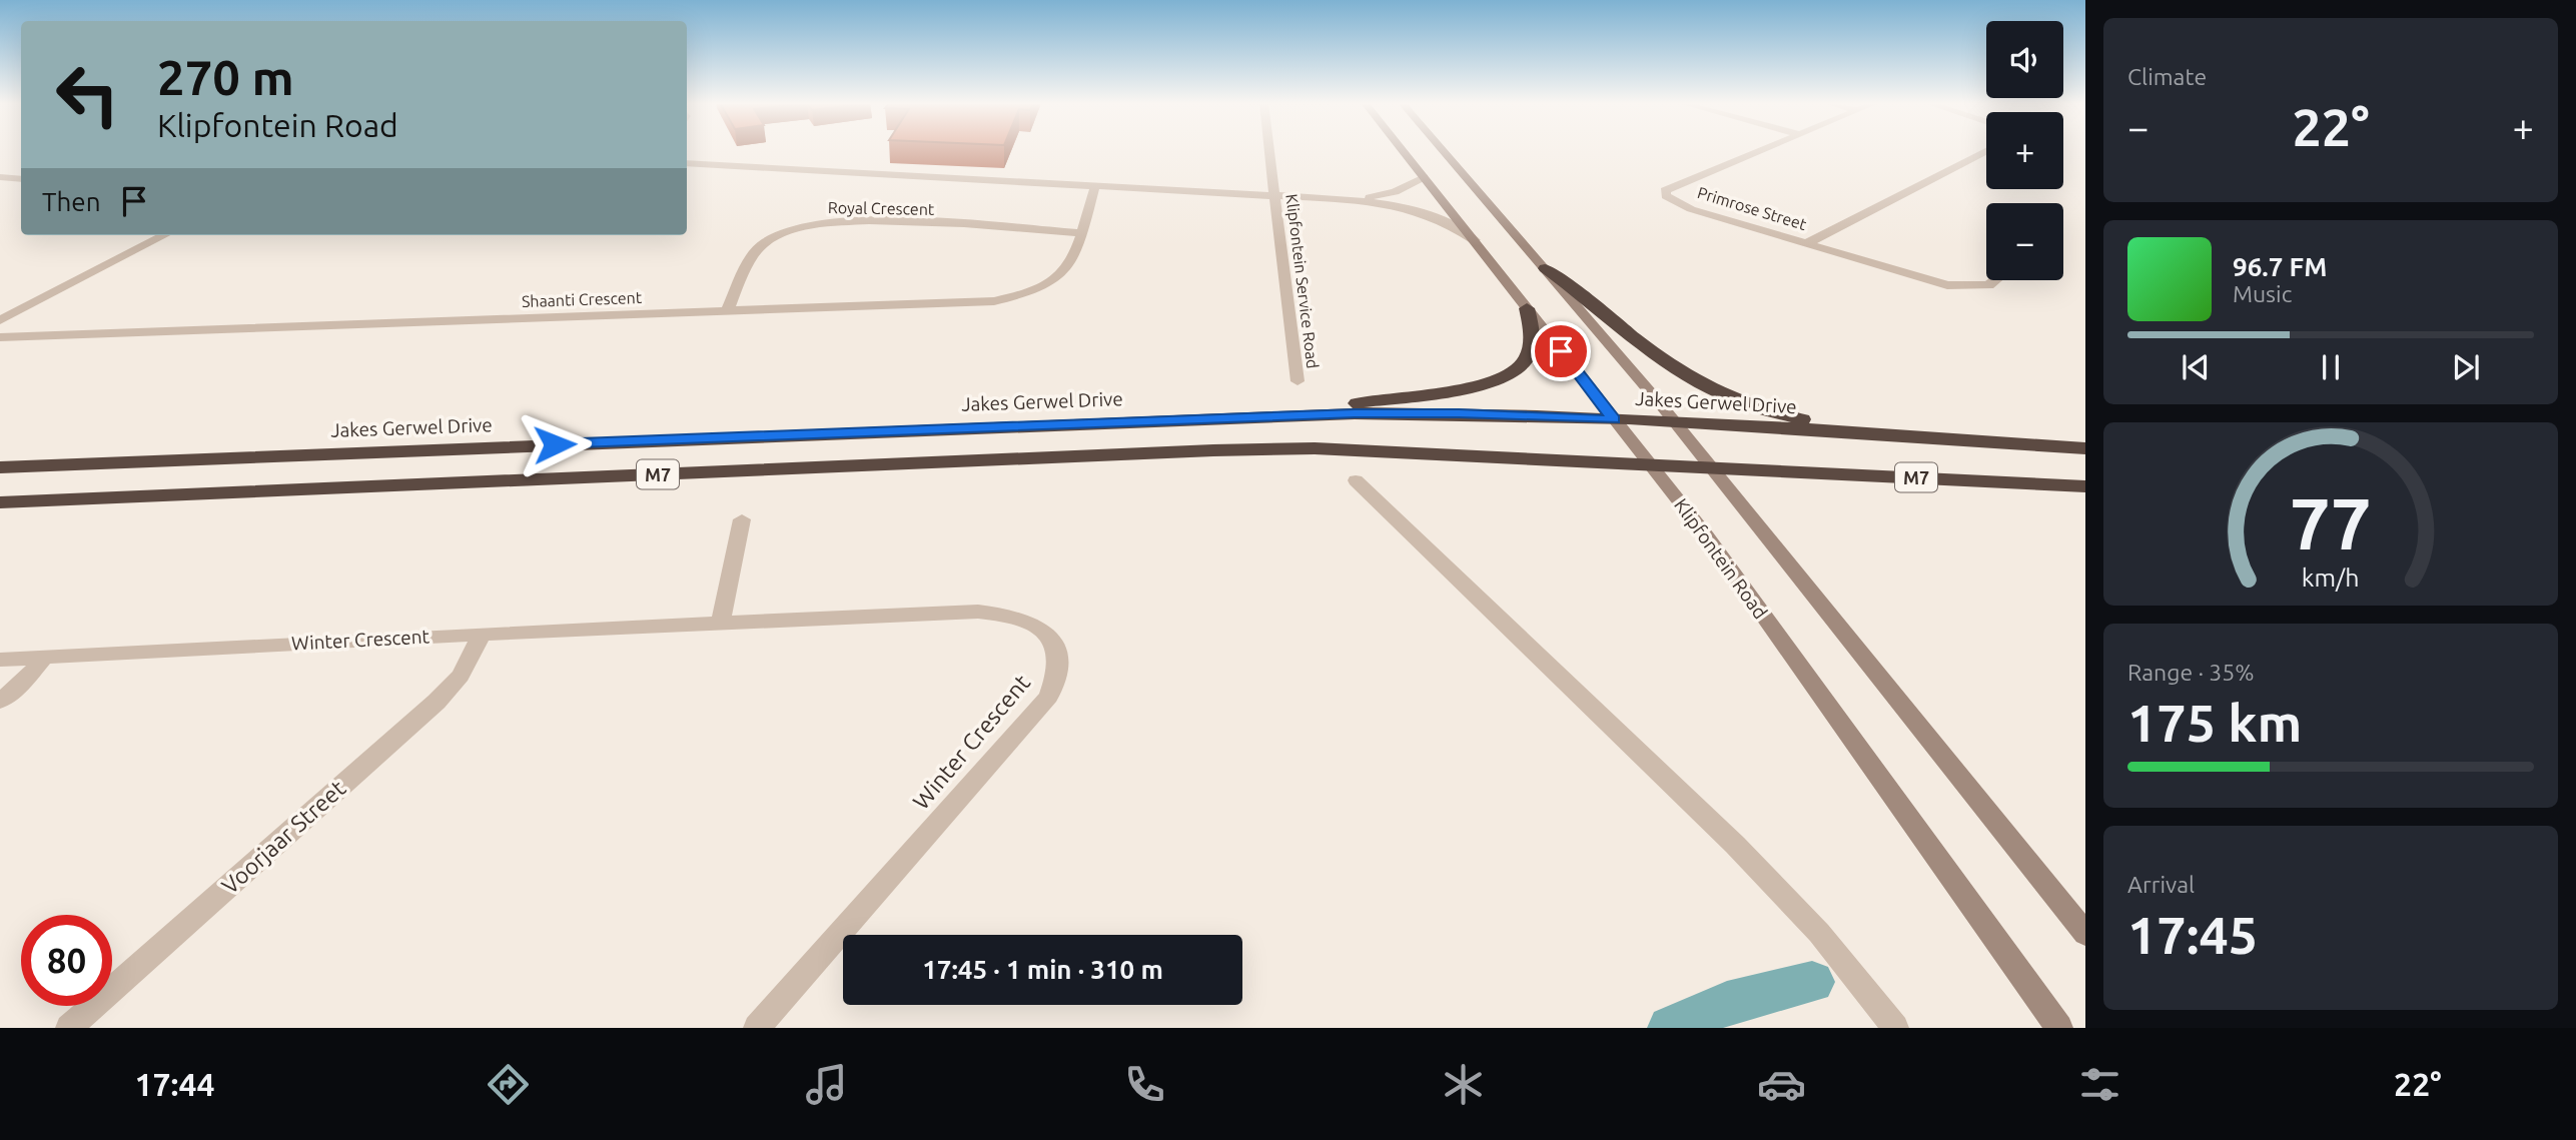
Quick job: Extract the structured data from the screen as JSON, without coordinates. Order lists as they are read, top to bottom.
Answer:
{
  "streets": {
    "highway": ["Jakes Gerwel Drive", "M7"],
    "main road": ["Klipfontein Road"],
    "street": [
      "Royal Crescent",
      "Primrose Street",
      "Klipfontein Service Road",
      "Shaanti Crescent",
      "Winter Crescent",
      "Voorjaar Street"
    ]
  },
  "crossings": [
    ["Royal Crescent", "Shaanti Crescent"],
    ["Jakes Gerwel Drive", "Klipfontein Road"],
    ["M7", "Klipfontein Road"],
    ["Winter Crescent", "Voorjaar Street"]
  ],
  "page": {
    "tile": [
      "Climate",
      ["Range · 35%", "175 km"],
      ["Arrival", "17:45"]
    ],
    "map_buttons": ["+", "−"],
    "turn": ["270 m", "Klipfontein Road"],
    "heat": ["−", "22°", "+"],
    "then": "Then",
    "song": ["96.7 FM", "Music"],
    "limit": "80",
    "trip": "17:45 · 1 min · 310 m",
    "tabs": ["17:44", "22°"],
    "gauge": ["77", "km/h"]
  }
}
